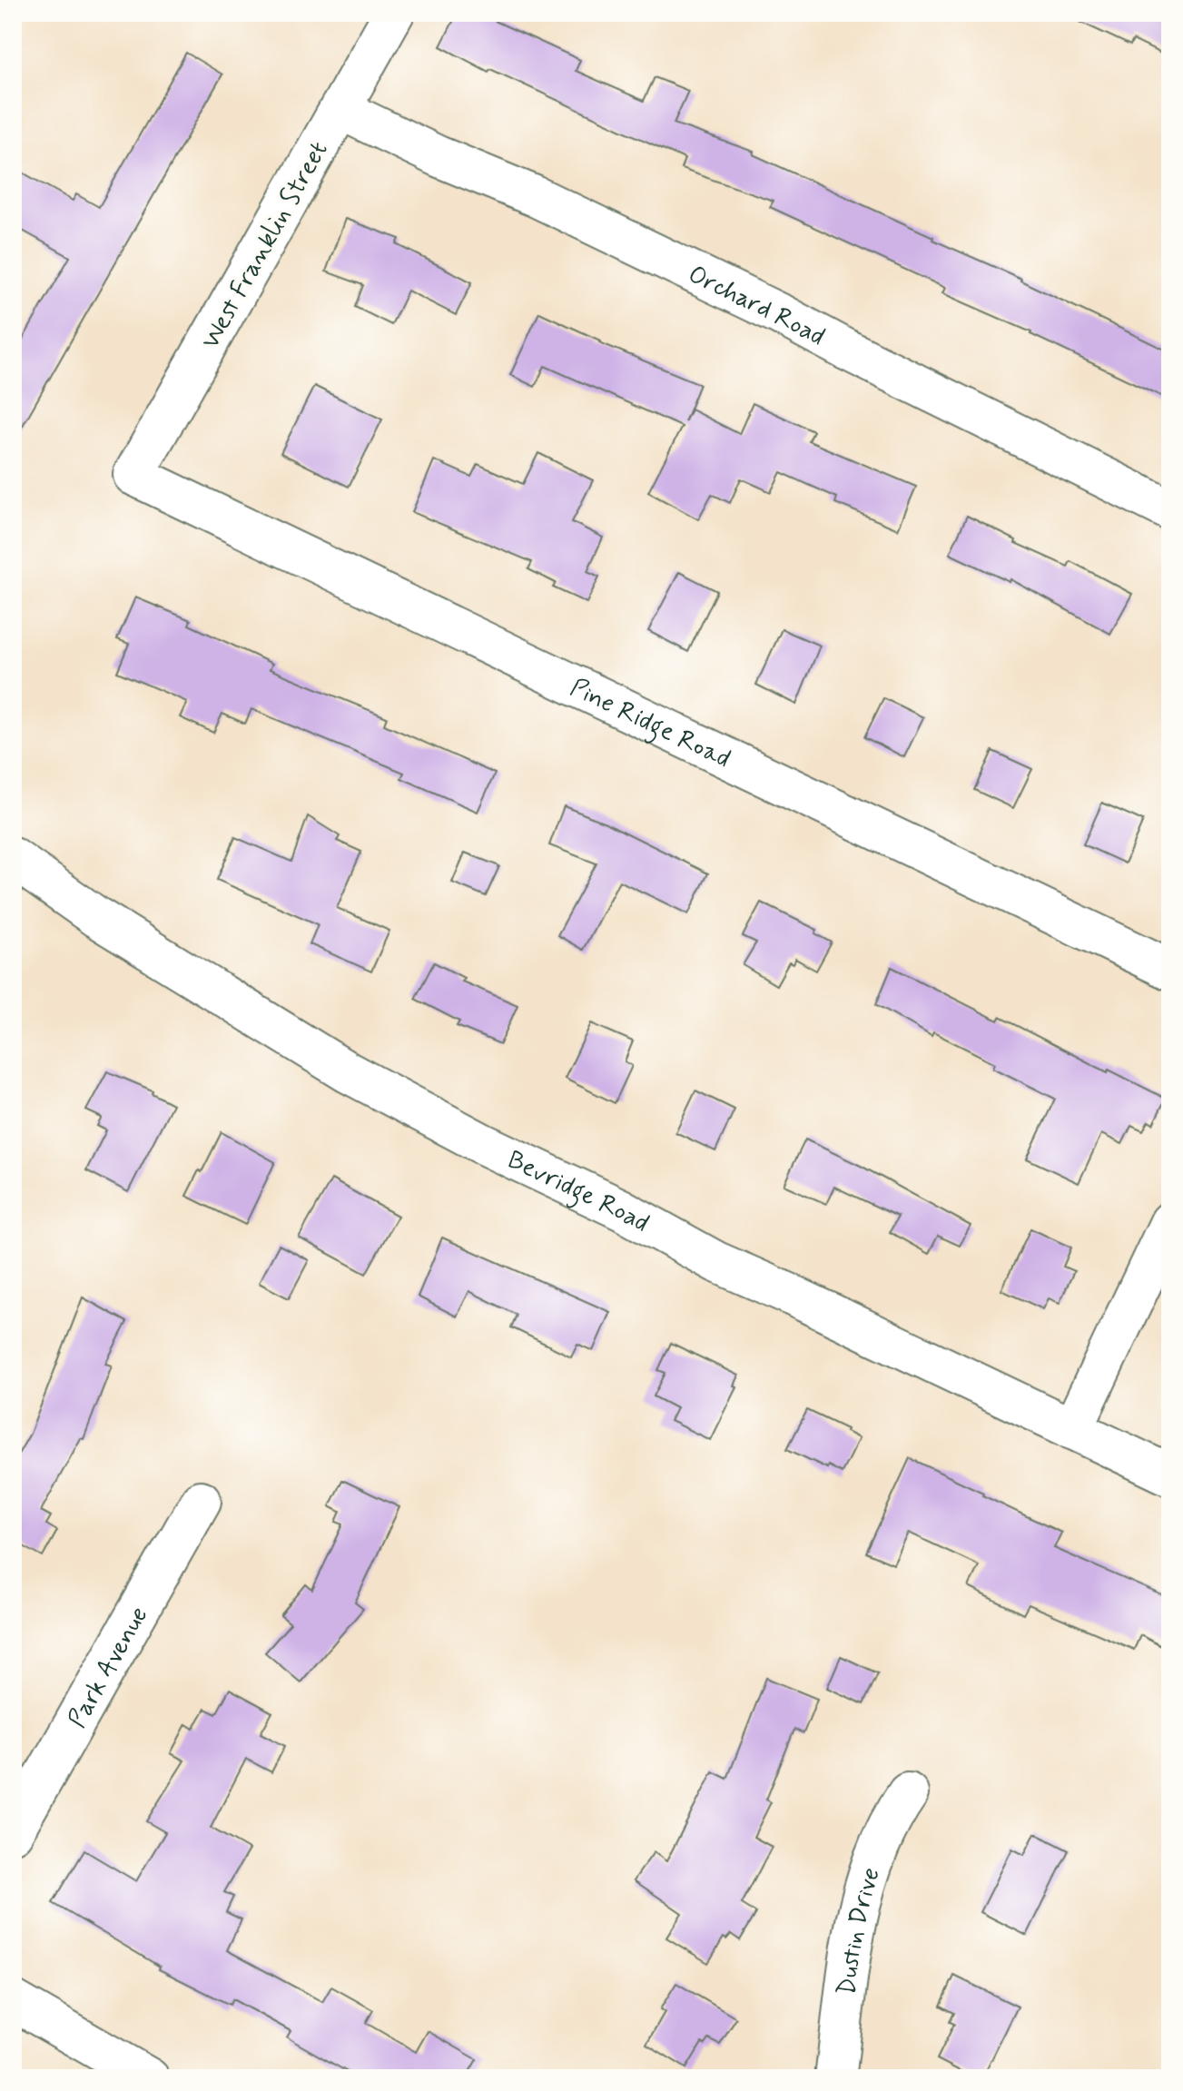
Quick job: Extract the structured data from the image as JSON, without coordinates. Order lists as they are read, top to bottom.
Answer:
{
  "streets": {
    "street": [
      "West Franklin Street",
      "Orchard Road",
      "Pine Ridge Road",
      "Bevridge Road",
      "Park Avenue",
      "Dustin Drive"
    ]
  },
  "crossings": [
    ["West Franklin Street", "Orchard Road"],
    ["West Franklin Street", "Pine Ridge Road"]
  ]
}
